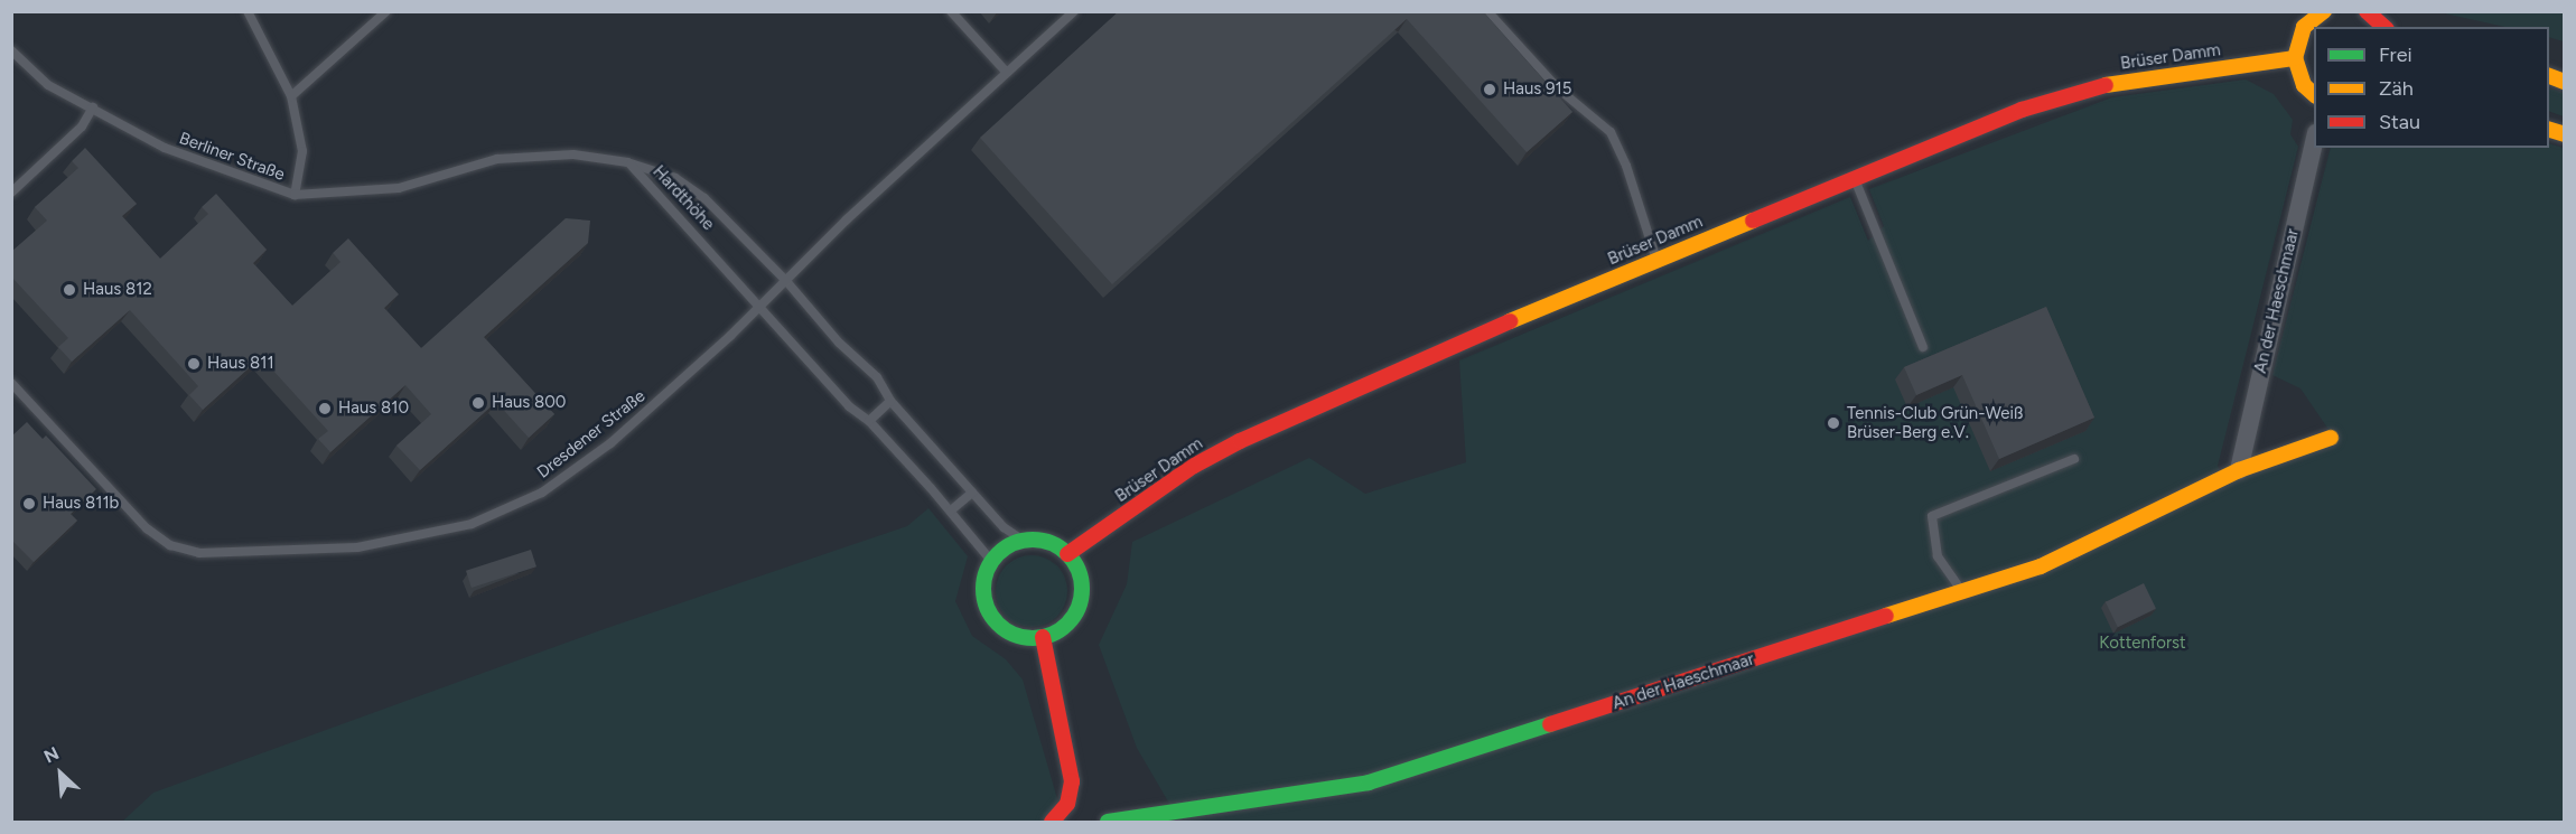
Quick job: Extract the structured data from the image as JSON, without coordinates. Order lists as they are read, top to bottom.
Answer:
{
  "streets": {
    "street": ["Brüser Damm", "An der Haeschmaar"],
    "lane": ["Berliner Straße", "Hardthöhe", "Dresdener Straße"]
  },
  "crossings": [
    ["Brüser Damm", "Hardthöhe"],
    ["Berliner Straße", "Hardthöhe"],
    ["Hardthöhe", "Dresdener Straße"]
  ],
  "parks": ["Kottenforst"],
  "places": [
    "Haus 915",
    "Haus 812",
    "Haus 811",
    "Haus 800",
    "Haus 810",
    "Tennis-Club Grün-Weiß Brüser-Berg e.V.",
    "Haus 811b"
  ],
  "legend": ["Frei", "Zäh", "Stau"],
  "north": "top left"
}
